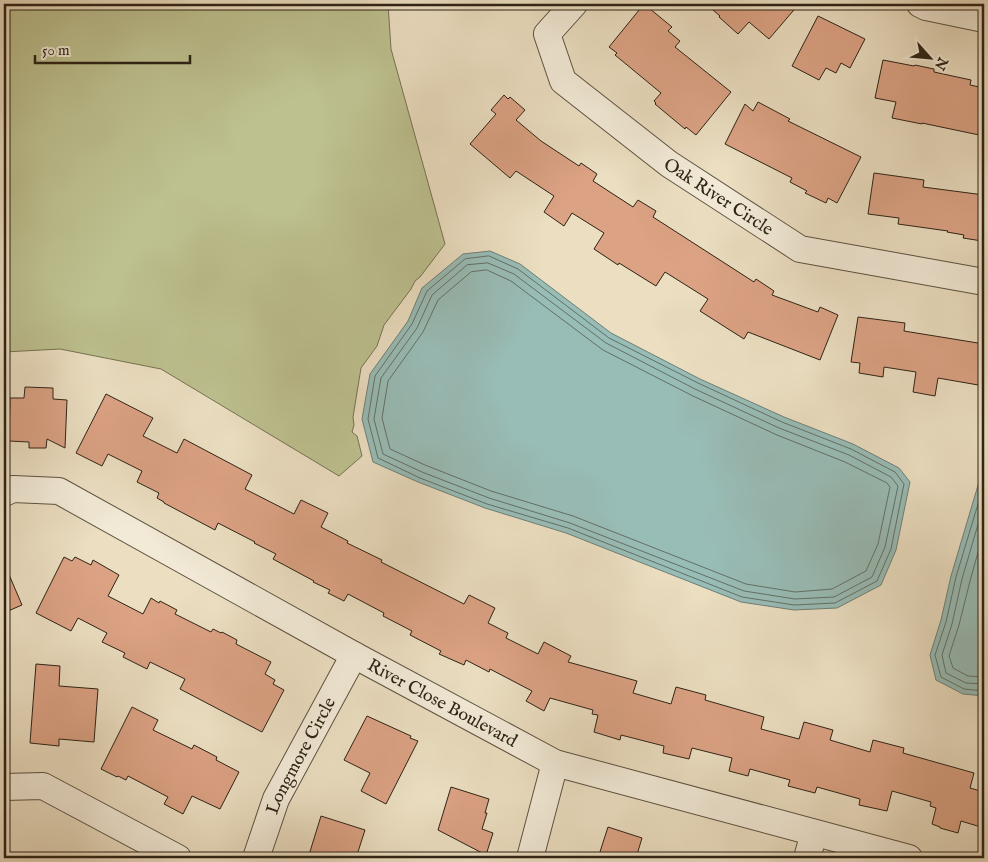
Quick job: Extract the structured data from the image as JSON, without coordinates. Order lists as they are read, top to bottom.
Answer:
{
  "streets": {
    "street": ["Oak River Circle", "River Close Boulevard", "Longmore Circle"]
  },
  "crossings": [
    ["River Close Boulevard", "Longmore Circle"]
  ],
  "scale_bar": "50 m",
  "north": "bottom right"
}
